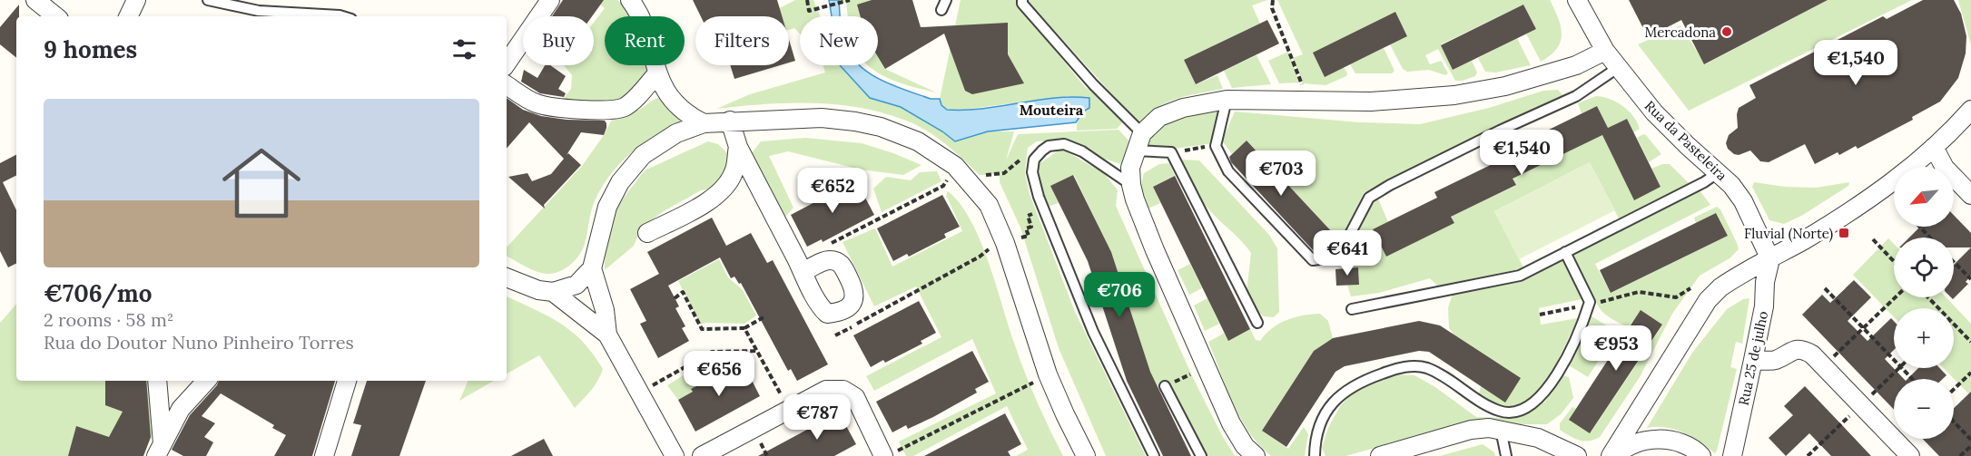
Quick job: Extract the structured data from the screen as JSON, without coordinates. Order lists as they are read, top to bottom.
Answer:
{
  "streets": {
    "street": ["Rua da Pasteleira", "Rua 25 de julho"]
  },
  "crossings": [
    ["Rua da Pasteleira", "Rua 25 de julho"]
  ],
  "districts": ["Mouteira"],
  "places": {
    "other": ["Mercadona"],
    "transit": ["Fluvial (Norte)"]
  },
  "north": "bottom left",
  "page": {
    "chip": [
      "Buy",
      "Rent",
      "Filters",
      "New"
    ],
    "heading": "9 homes",
    "price": [
      "€1,540",
      "€1,540",
      "€703",
      "€652",
      "€641",
      "€706",
      "€953",
      "€656",
      "€787"
    ],
    "list": [
      {
        "name": "€706/mo",
        "note": "2 rooms · 58 m² · Rua do Doutor Nuno Pinheiro Torres"
      }
    ],
    "map_buttons": ["+", "−"]
  }
}
